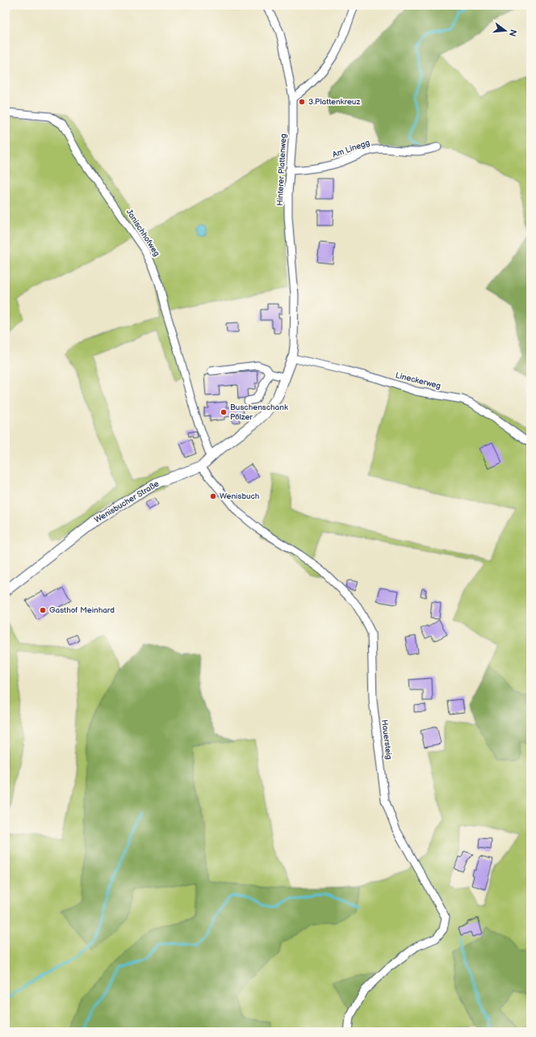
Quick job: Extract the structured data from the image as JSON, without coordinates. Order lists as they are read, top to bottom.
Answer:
{
  "streets": {
    "street": [
      "Am Linegg",
      "Hinterer Plattenweg",
      "Janischhofweg",
      "Lineckerweg",
      "Wenisbucher Straße",
      "Hauersteig"
    ]
  },
  "crossings": [
    ["Am Linegg", "Hinterer Plattenweg"],
    ["Hinterer Plattenweg", "Lineckerweg"],
    ["Hinterer Plattenweg", "Wenisbucher Straße"],
    ["Janischhofweg", "Wenisbucher Straße"],
    ["Lineckerweg", "Wenisbucher Straße"],
    ["Wenisbucher Straße", "Hauersteig"]
  ],
  "places": [
    "3.Plattenkreuz",
    "Buschenschank Pölzer",
    "Wenisbuch",
    "Gasthof Meinhard"
  ],
  "north": "right"
}
